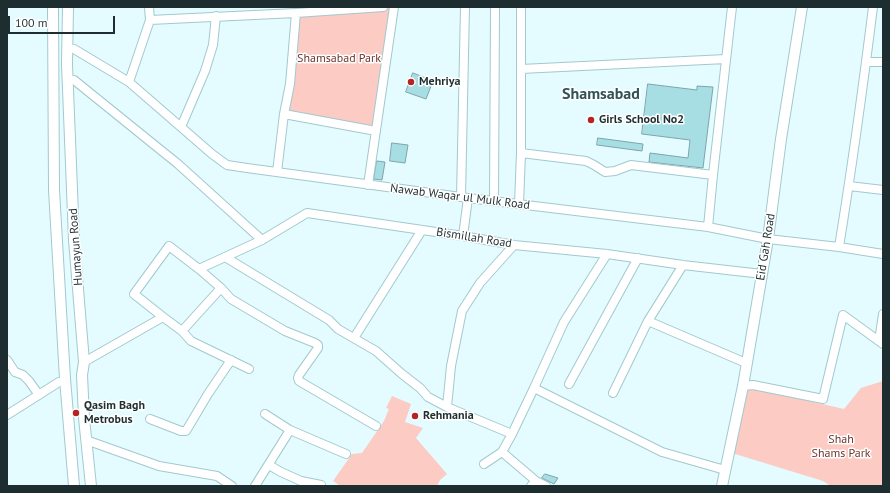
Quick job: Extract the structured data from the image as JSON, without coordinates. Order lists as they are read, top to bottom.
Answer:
{
  "streets": {
    "main road": ["Humayun Road", "Eid Gah Road"],
    "street": ["Nawab Waqar ul Mulk Road", "Bismillah Road"]
  },
  "crossings": [
    ["Nawab Waqar ul Mulk Road", "Eid Gah Road"],
    ["Bismillah Road", "Eid Gah Road"]
  ],
  "districts": ["Shamsabad"],
  "parks": ["Shamsabad Park", "Shah Shams Park"],
  "places": [
    "Mehriya",
    "Girls School No2",
    "Qasim Bagh Metrobus",
    "Rehmania"
  ],
  "scale_bar": "100 m"
}
